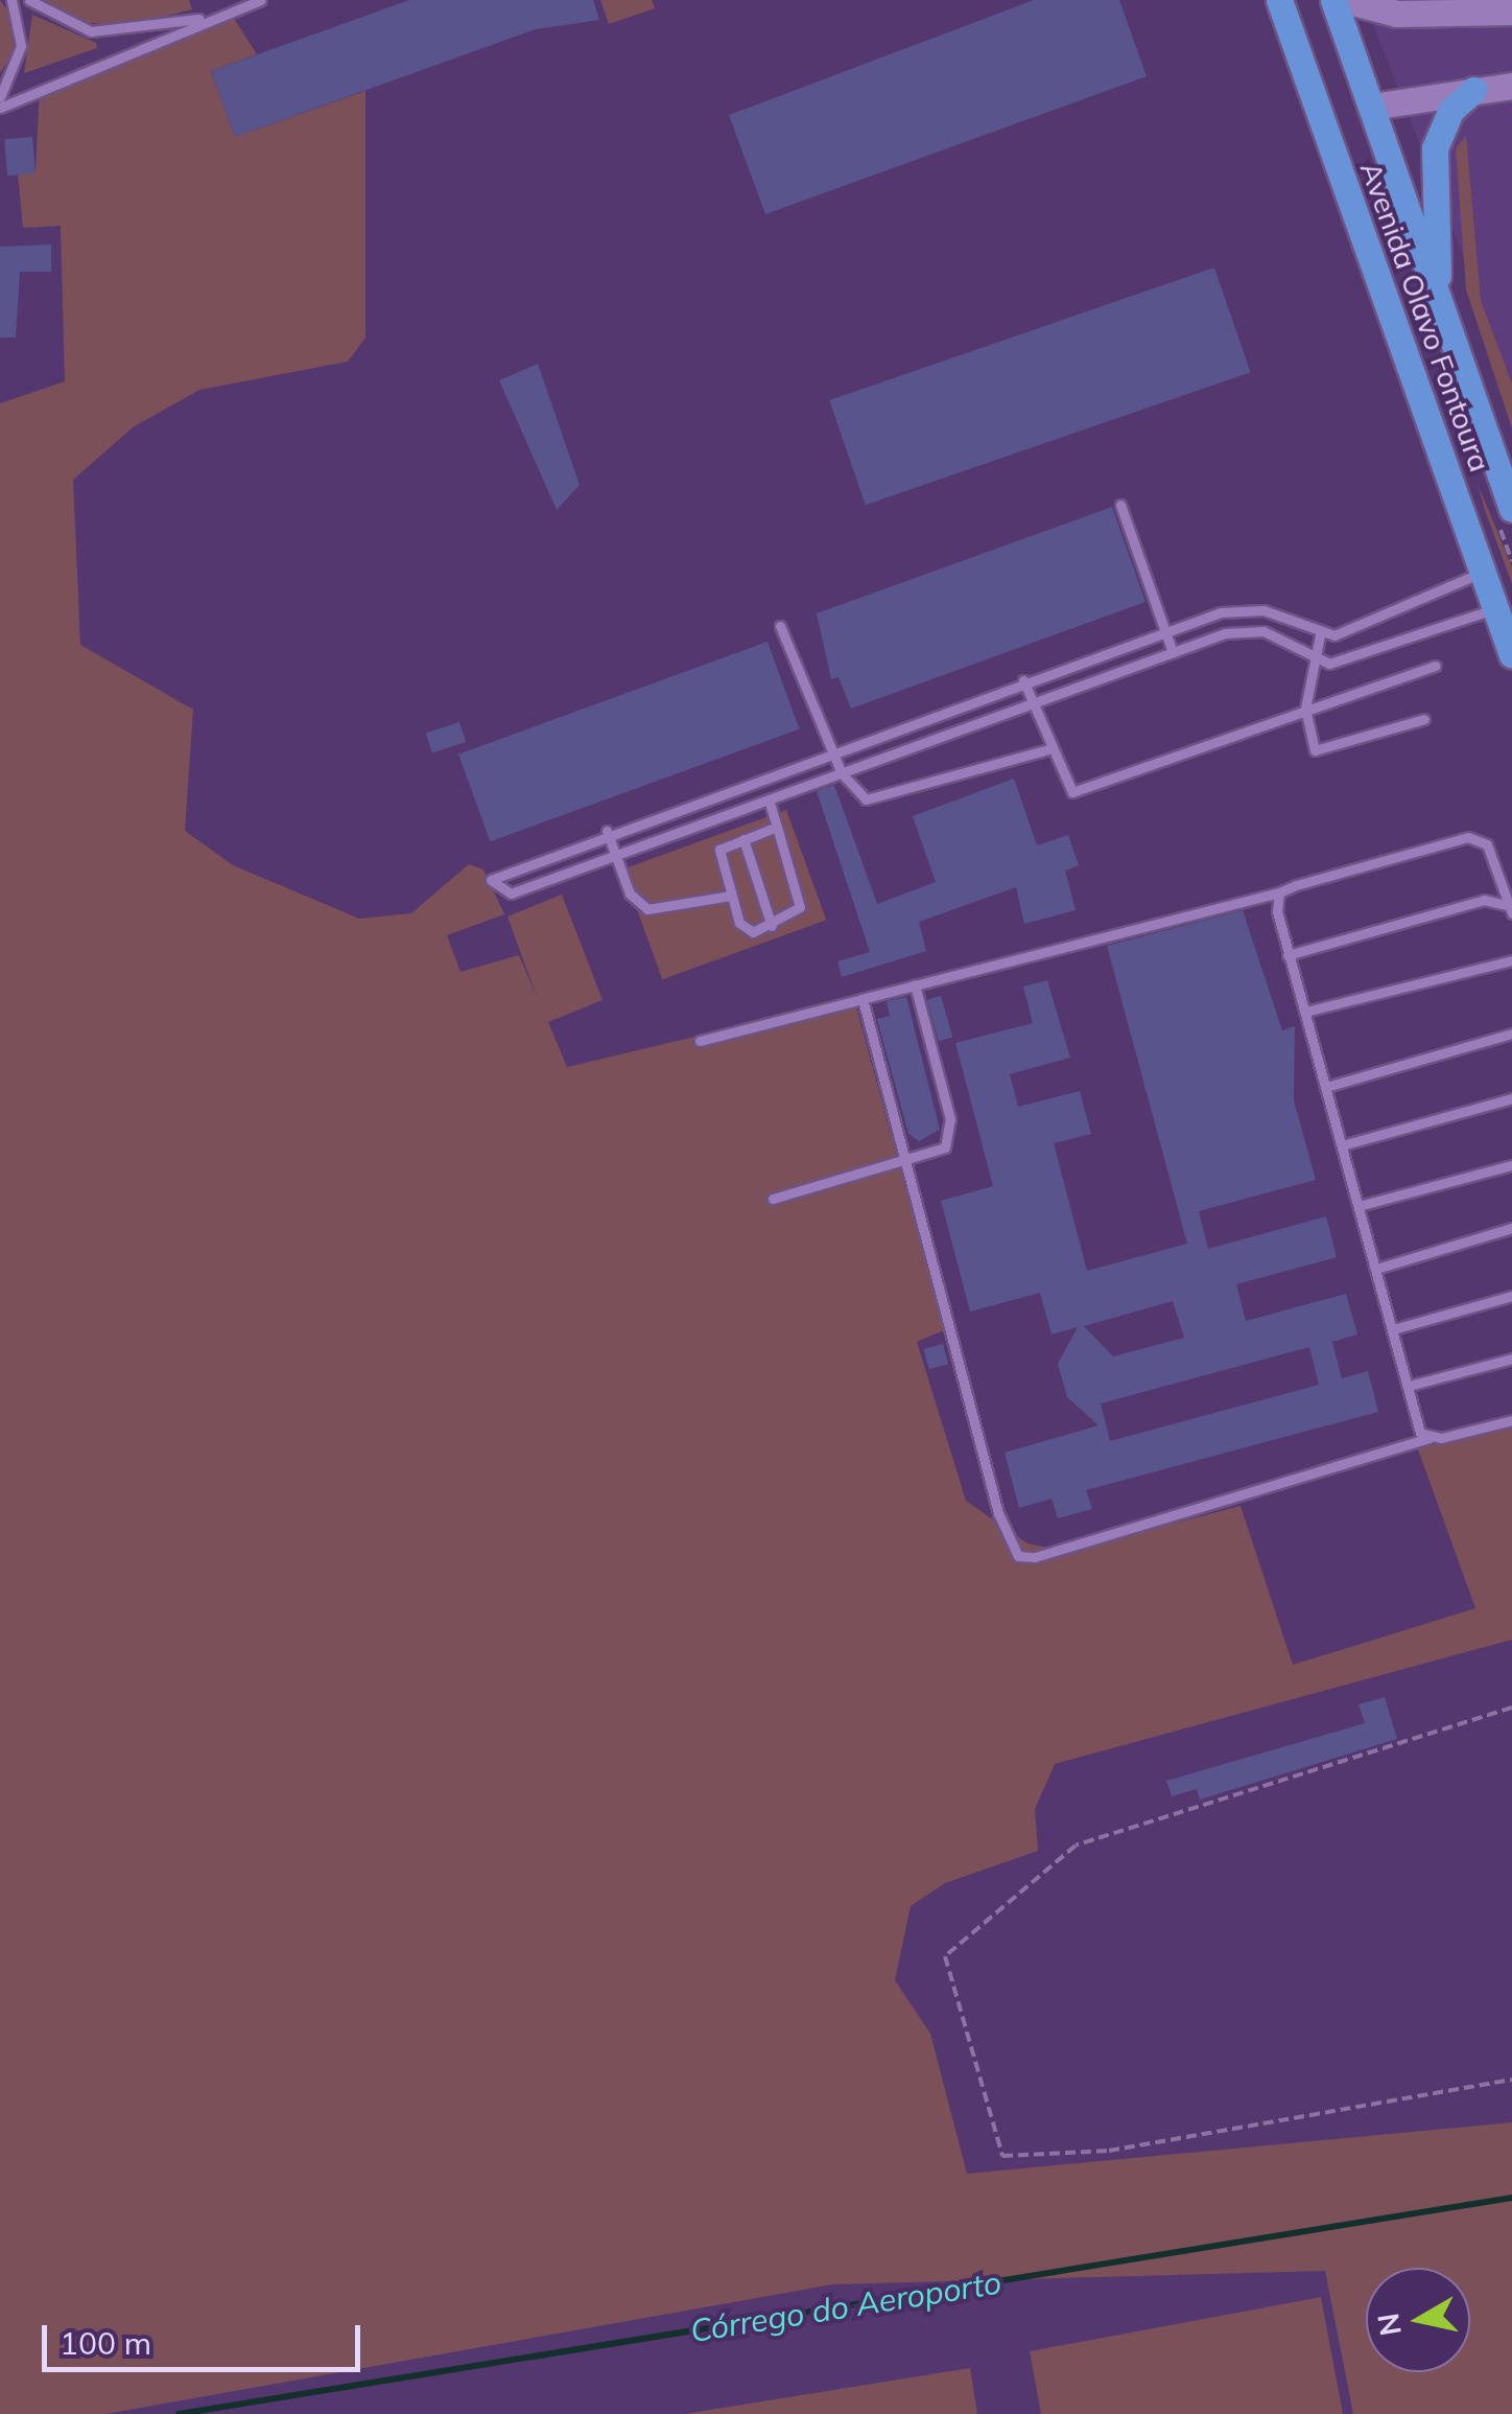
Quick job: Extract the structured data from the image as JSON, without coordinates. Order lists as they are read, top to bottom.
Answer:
{
  "streets": {
    "main road": ["Avenida Olavo Fontoura"]
  },
  "water": ["Córrego do Aeroporto"],
  "scale_bar": "100 m",
  "north": "left"
}
